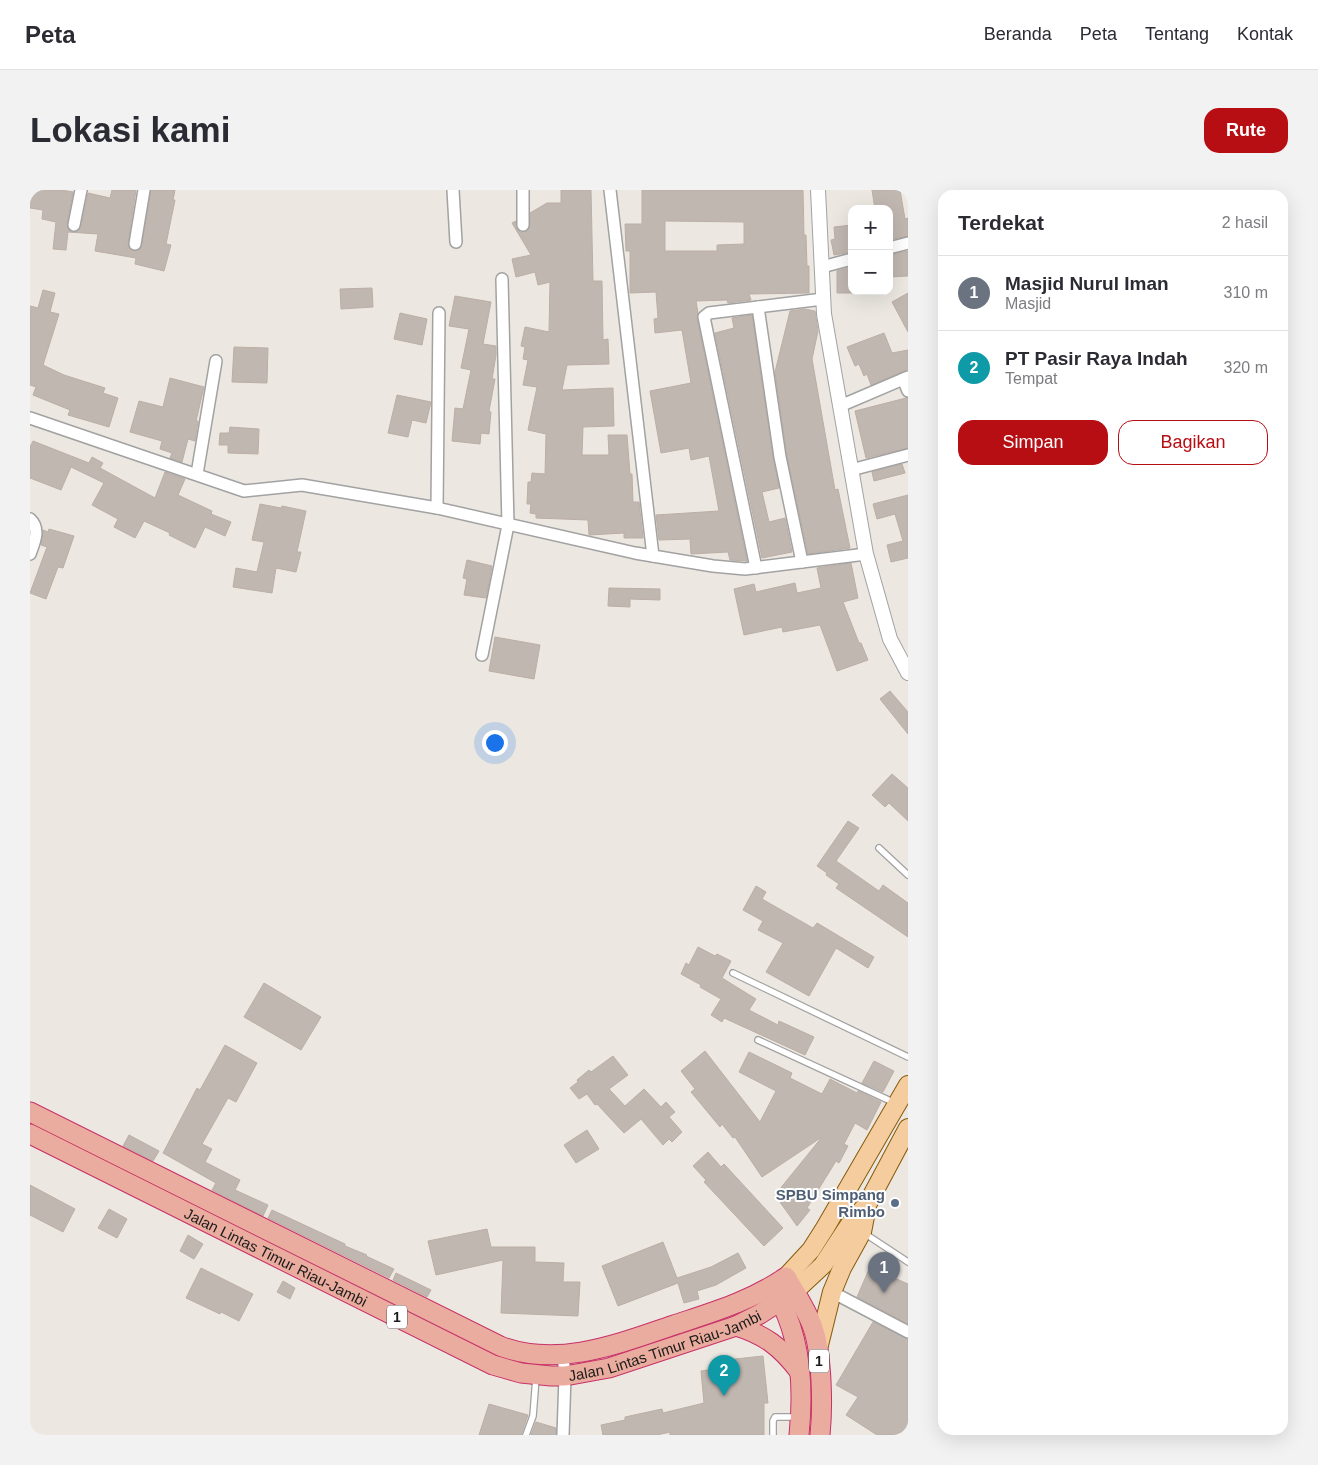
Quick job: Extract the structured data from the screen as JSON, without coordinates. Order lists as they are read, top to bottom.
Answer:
{
  "streets": {
    "highway": ["Jalan Lintas Timur Riau-Jambi", "1"]
  },
  "crossings": [
    ["Jalan Lintas Timur Riau-Jambi", "1"]
  ],
  "places": ["SPBU Simpang Rimbo"],
  "page": {
    "header": "Peta",
    "nav": [
      "Beranda",
      "Peta",
      "Tentang",
      "Kontak"
    ],
    "buttons": [
      "Rute",
      ["Simpan", "Bagikan"]
    ],
    "title": "Lokasi kami",
    "heading": ["Terdekat", "2 hasil"],
    "map_buttons": ["+", "−"],
    "list": [
      {
        "mark": "1",
        "name": "Masjid Nurul Iman",
        "note": "Masjid",
        "value": "310 m"
      },
      {
        "mark": "2",
        "name": "PT Pasir Raya Indah",
        "note": "Tempat",
        "value": "320 m"
      }
    ],
    "pins": ["1", "2"]
  }
}
